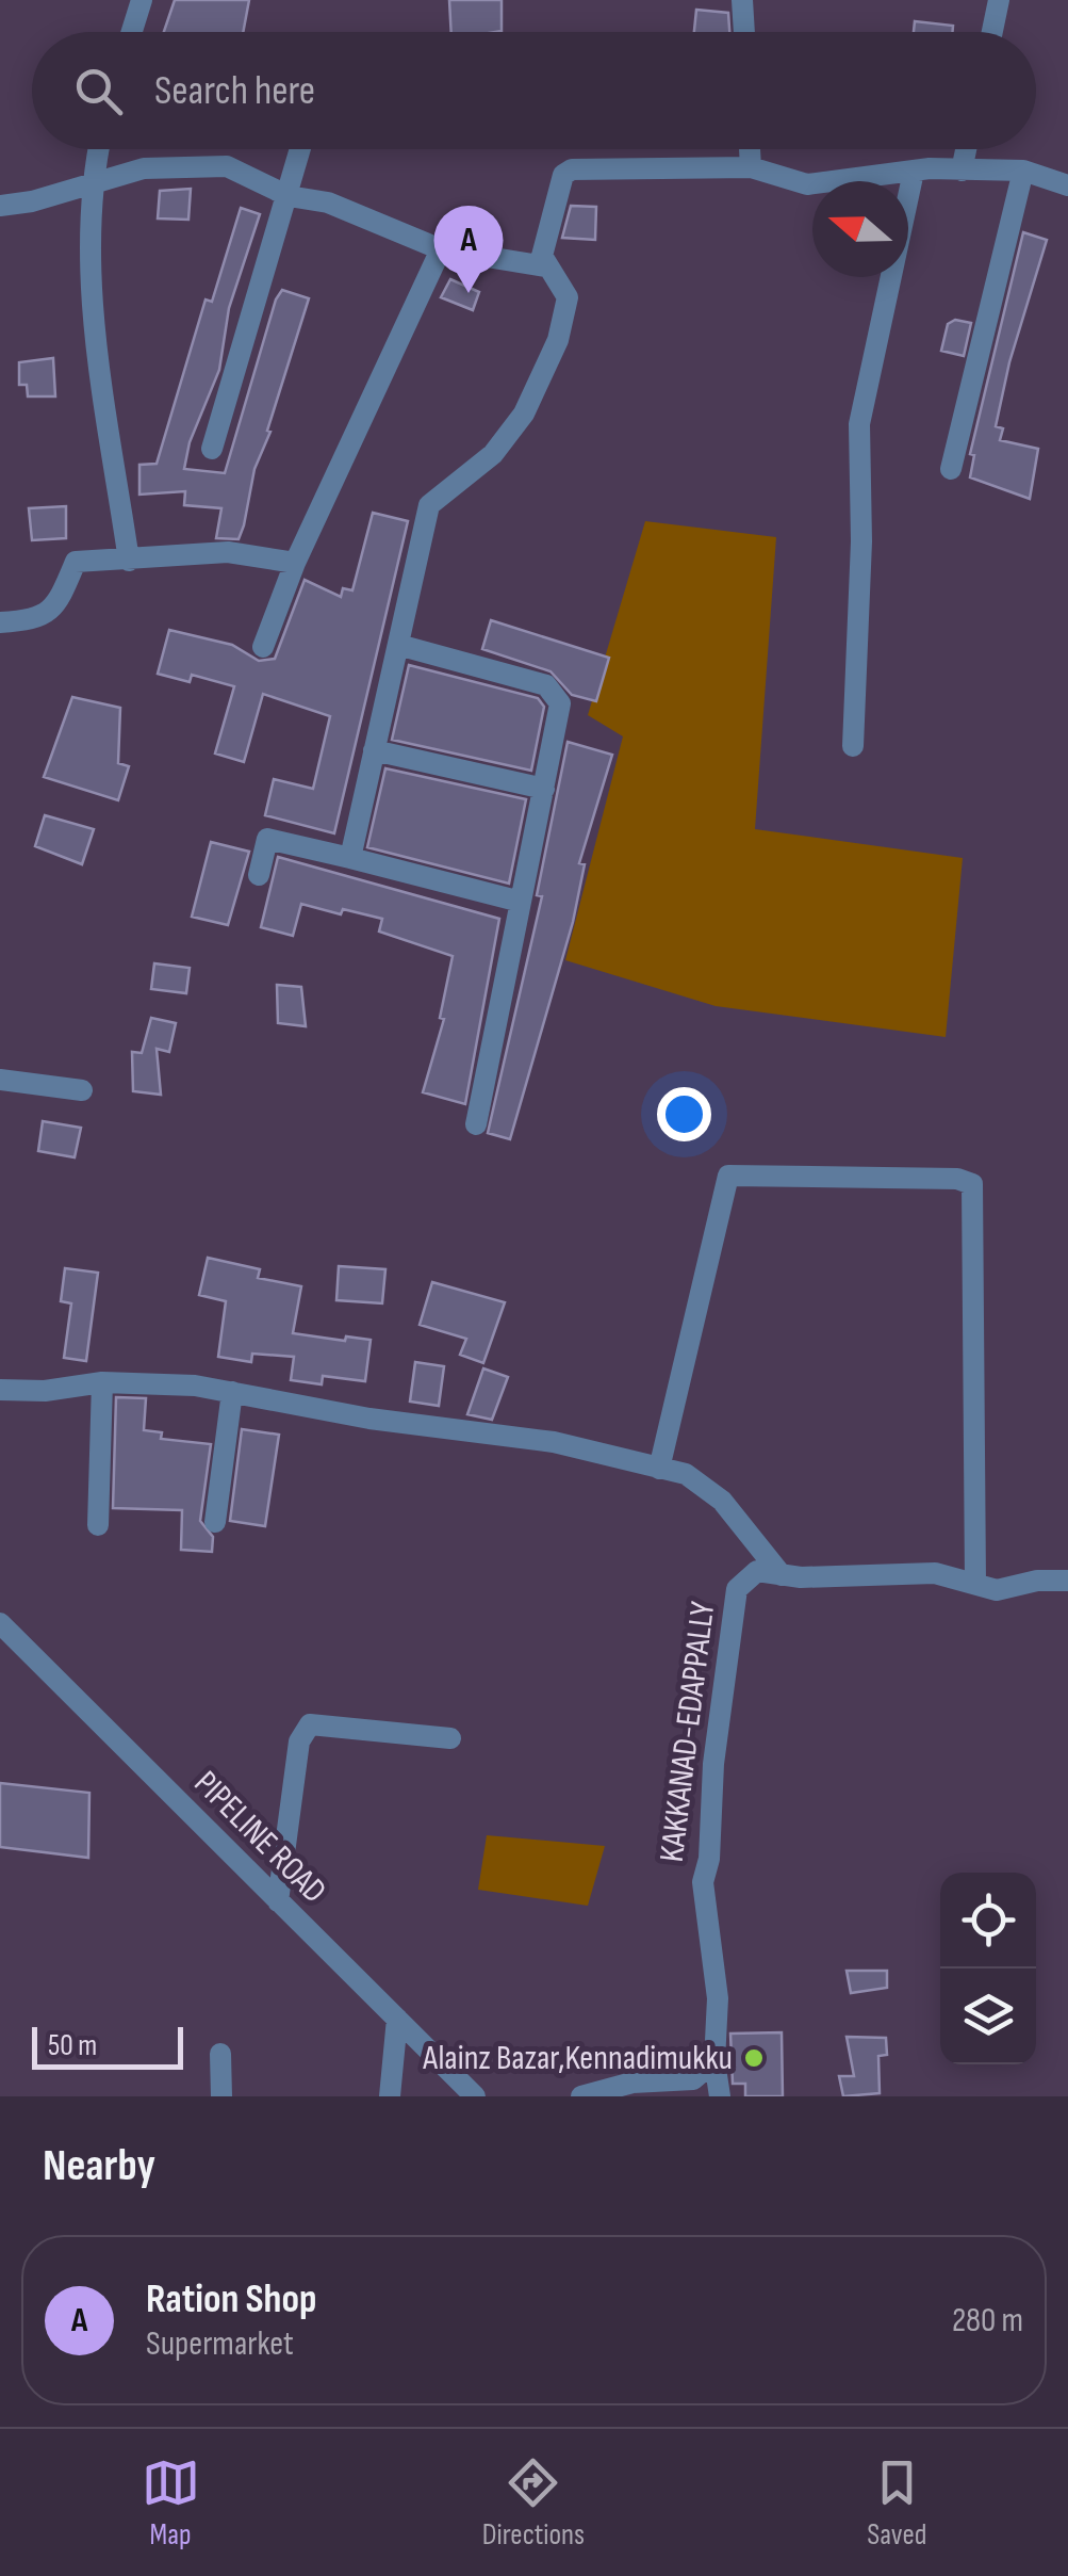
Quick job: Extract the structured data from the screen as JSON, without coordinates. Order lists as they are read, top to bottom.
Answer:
{
  "streets": {
    "street": ["KAKKANAD-EDAPPALLY", "PIPELINE ROAD"]
  },
  "places": ["Alainz Bazar,Kennadimukku"],
  "scale_bar": "50 m",
  "north": "left",
  "page": {
    "search": "Search here",
    "pins": "A",
    "scale": "50 m",
    "heading": "Nearby",
    "list": [
      {
        "mark": "A",
        "name": "Ration Shop",
        "note": "Supermarket",
        "value": "280 m"
      }
    ],
    "nav": ["Map", "Directions", "Saved"]
  }
}
